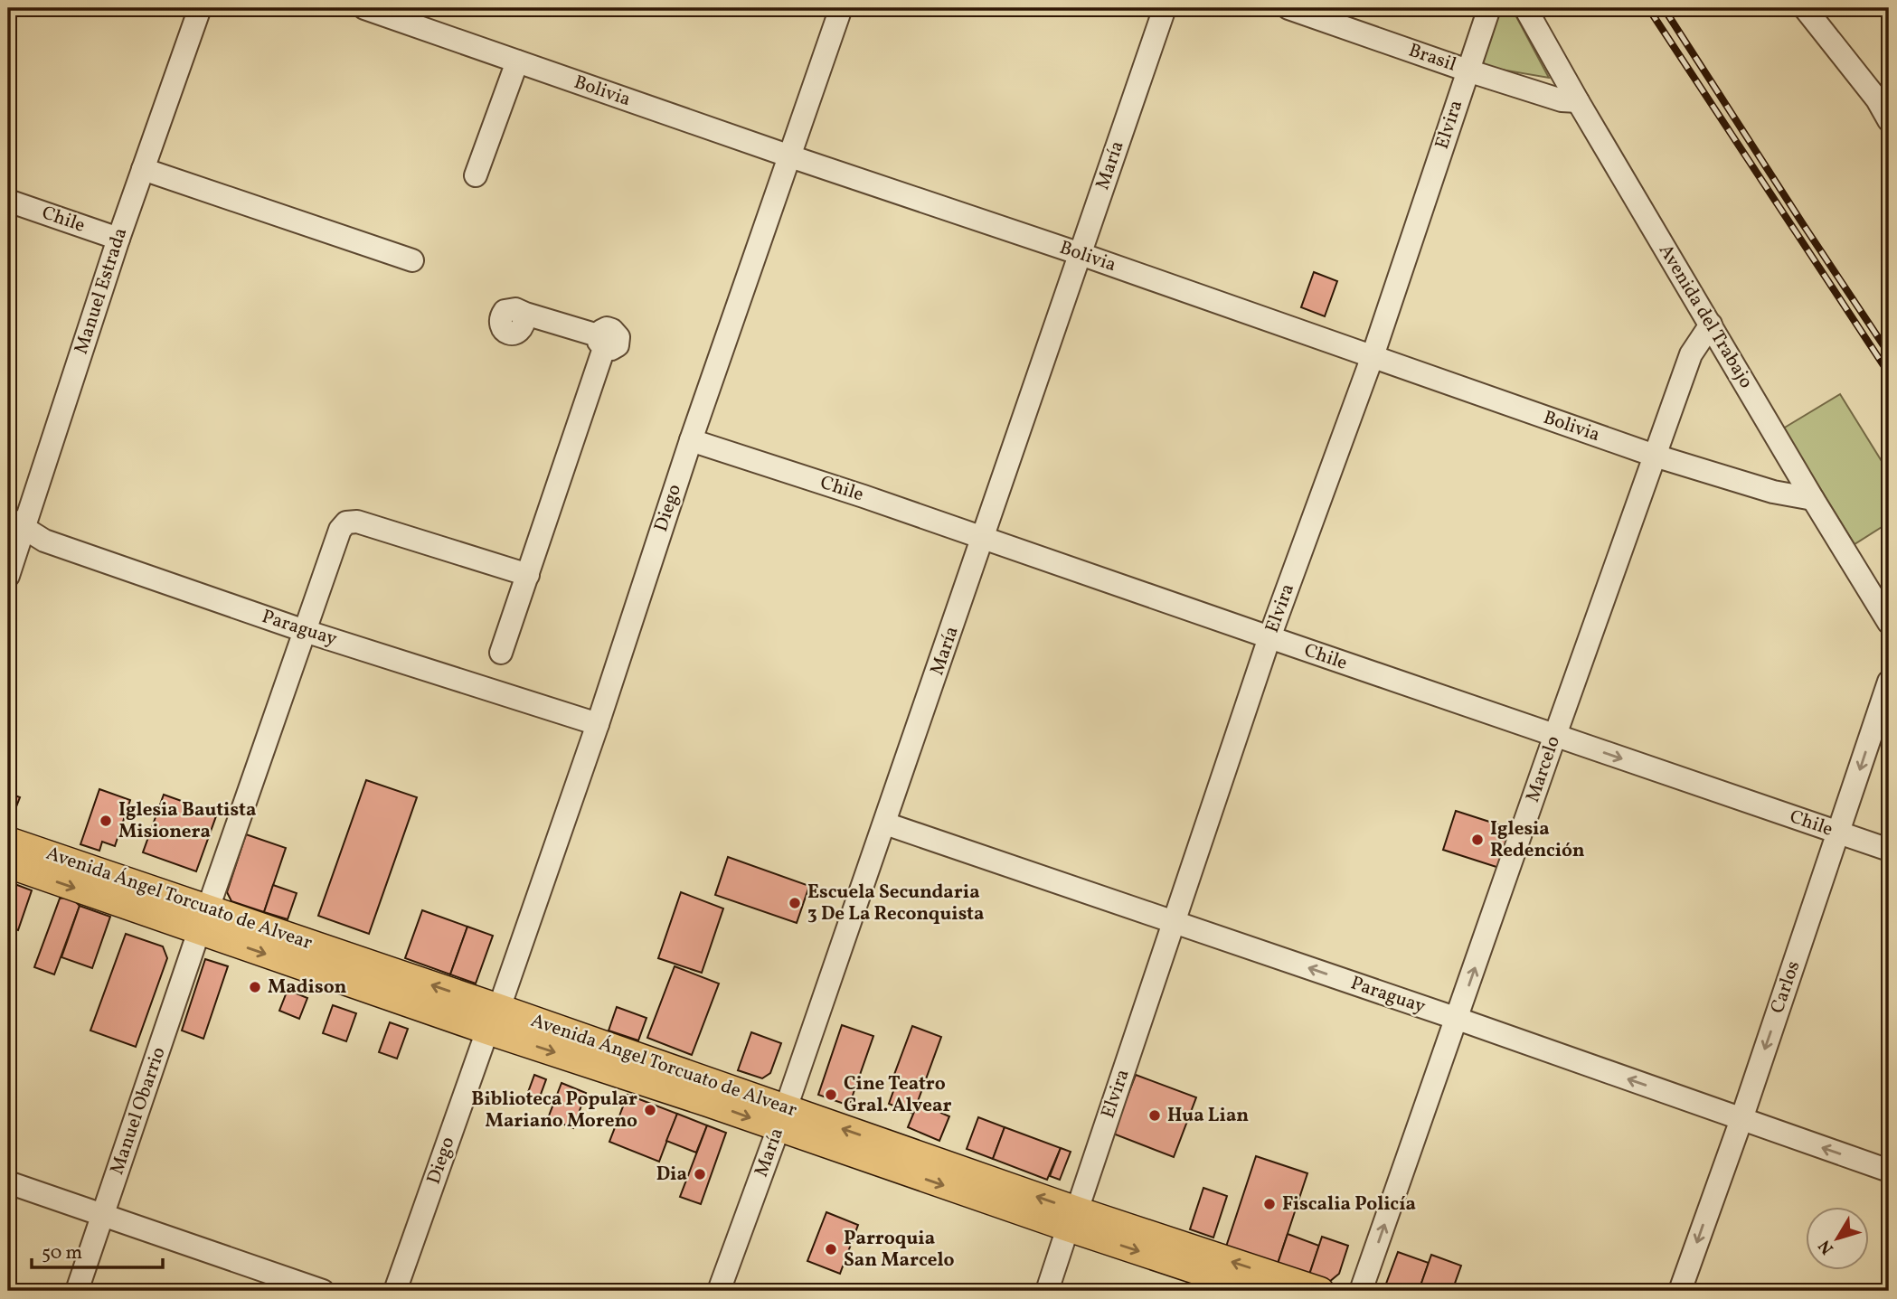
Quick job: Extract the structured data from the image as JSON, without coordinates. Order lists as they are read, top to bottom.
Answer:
{
  "streets": {
    "main road": ["Avenida Ángel Torcuato de Alvear"],
    "street": [
      "Brasil",
      "Bolivia",
      "Elvira",
      "María",
      "Chile",
      "Manuel Estrada",
      "Avenida del Trabajo",
      "Diego",
      "Paraguay",
      "Marcelo",
      "Carlos",
      "Manuel Obarrio"
    ]
  },
  "crossings": [
    ["Brasil", "Elvira"],
    ["Brasil", "Avenida del Trabajo"],
    ["Bolivia", "Elvira"],
    ["Bolivia", "María"],
    ["Bolivia", "Avenida del Trabajo"],
    ["Bolivia", "Diego"],
    ["Bolivia", "Marcelo"],
    ["Elvira", "Chile"],
    ["Elvira", "Paraguay"],
    ["Elvira", "Avenida Ángel Torcuato de Alvear"],
    ["María", "Chile"],
    ["María", "Paraguay"],
    ["María", "Avenida Ángel Torcuato de Alvear"],
    ["Chile", "Manuel Estrada"],
    ["Chile", "Diego"],
    ["Chile", "Marcelo"],
    ["Chile", "Carlos"],
    ["Manuel Estrada", "Paraguay"],
    ["Avenida del Trabajo", "Marcelo"],
    ["Diego", "Paraguay"],
    ["Diego", "Avenida Ángel Torcuato de Alvear"],
    ["Paraguay", "Marcelo"],
    ["Paraguay", "Carlos"],
    ["Paraguay", "Manuel Obarrio"],
    ["Avenida Ángel Torcuato de Alvear", "Manuel Obarrio"]
  ],
  "one_way": ["Paraguay", "Marcelo", "Carlos"],
  "places": [
    "Iglesia Bautista Misionera",
    "Iglesia Redención",
    "Escuela Secundaria 3 De La Reconquista",
    "Madison",
    "Cine Teatro Gral. Alvear",
    "Biblioteca Popular Mariano Moreno",
    "Hua Lian",
    "Dia",
    "Fiscalia Policía",
    "Parroquia San Marcelo"
  ],
  "scale_bar": "50 m",
  "north": "bottom left"
}
